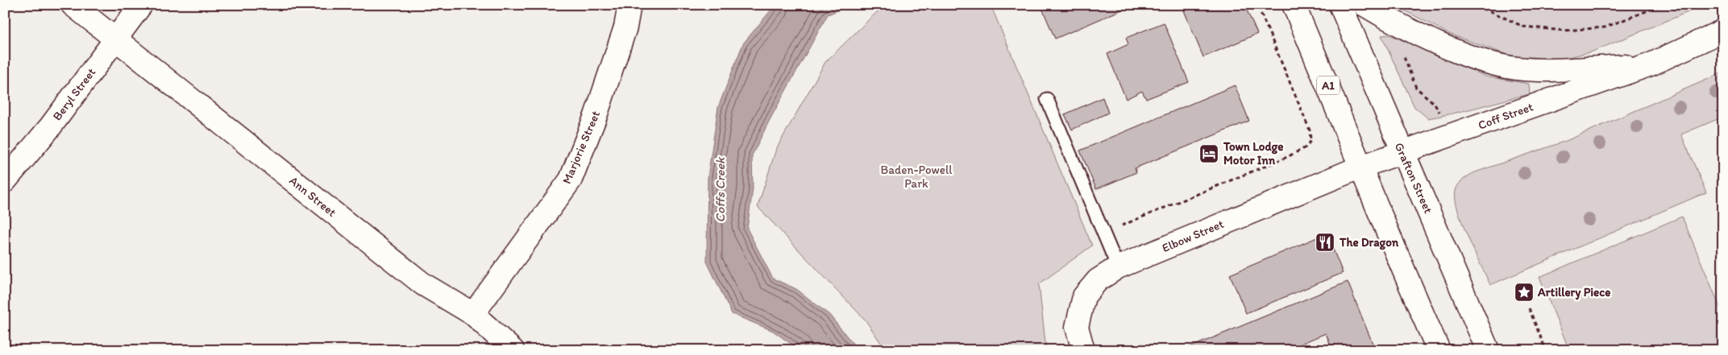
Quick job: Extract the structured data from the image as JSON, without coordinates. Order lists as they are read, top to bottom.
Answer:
{
  "streets": {
    "main road": [
      "A1",
      "Beryl Street",
      "Coff Street",
      "Marjorie Street",
      "Grafton Street",
      "Ann Street",
      "Elbow Street"
    ]
  },
  "crossings": [
    ["A1", "Coff Street"],
    ["A1", "Elbow Street"],
    ["Beryl Street", "Ann Street"],
    ["Coff Street", "Grafton Street"],
    ["Coff Street", "Elbow Street"],
    ["Marjorie Street", "Ann Street"]
  ],
  "water": ["Coffs Creek"],
  "parks": ["Baden-Powell Park"],
  "places": {
    "hotel": ["Town Lodge Motor Inn"],
    "restaurant": ["The Dragon"],
    "place": ["Artillery Piece"]
  }
}
